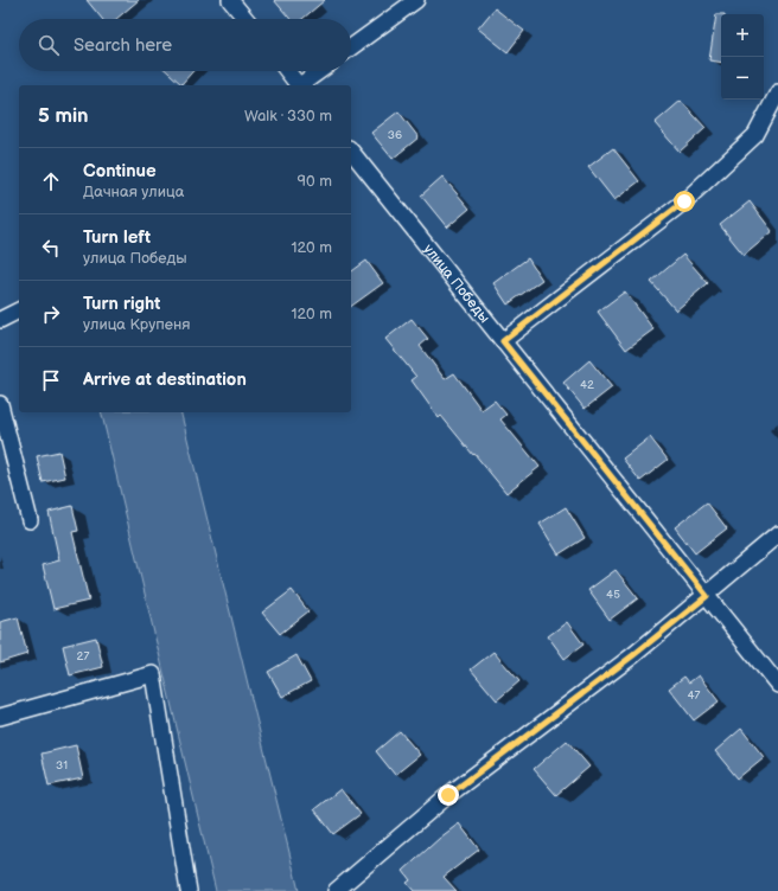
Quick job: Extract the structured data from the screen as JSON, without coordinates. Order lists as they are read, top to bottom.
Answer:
{
  "streets": {
    "street": ["улица Победы"]
  },
  "house_numbers": [
    "36",
    "42",
    "45",
    "27",
    "47",
    "31"
  ],
  "page": {
    "map_buttons": ["+", "−"],
    "search": "Search here",
    "heading": ["5 min", "Walk · 330 m"],
    "list": [
      ["Continue", "Дачная улица", "90 m"],
      ["Turn left", "улица Победы", "120 m"],
      ["Turn right", "улица Крупеня", "120 m"],
      "Arrive at destination"
    ]
  }
}
